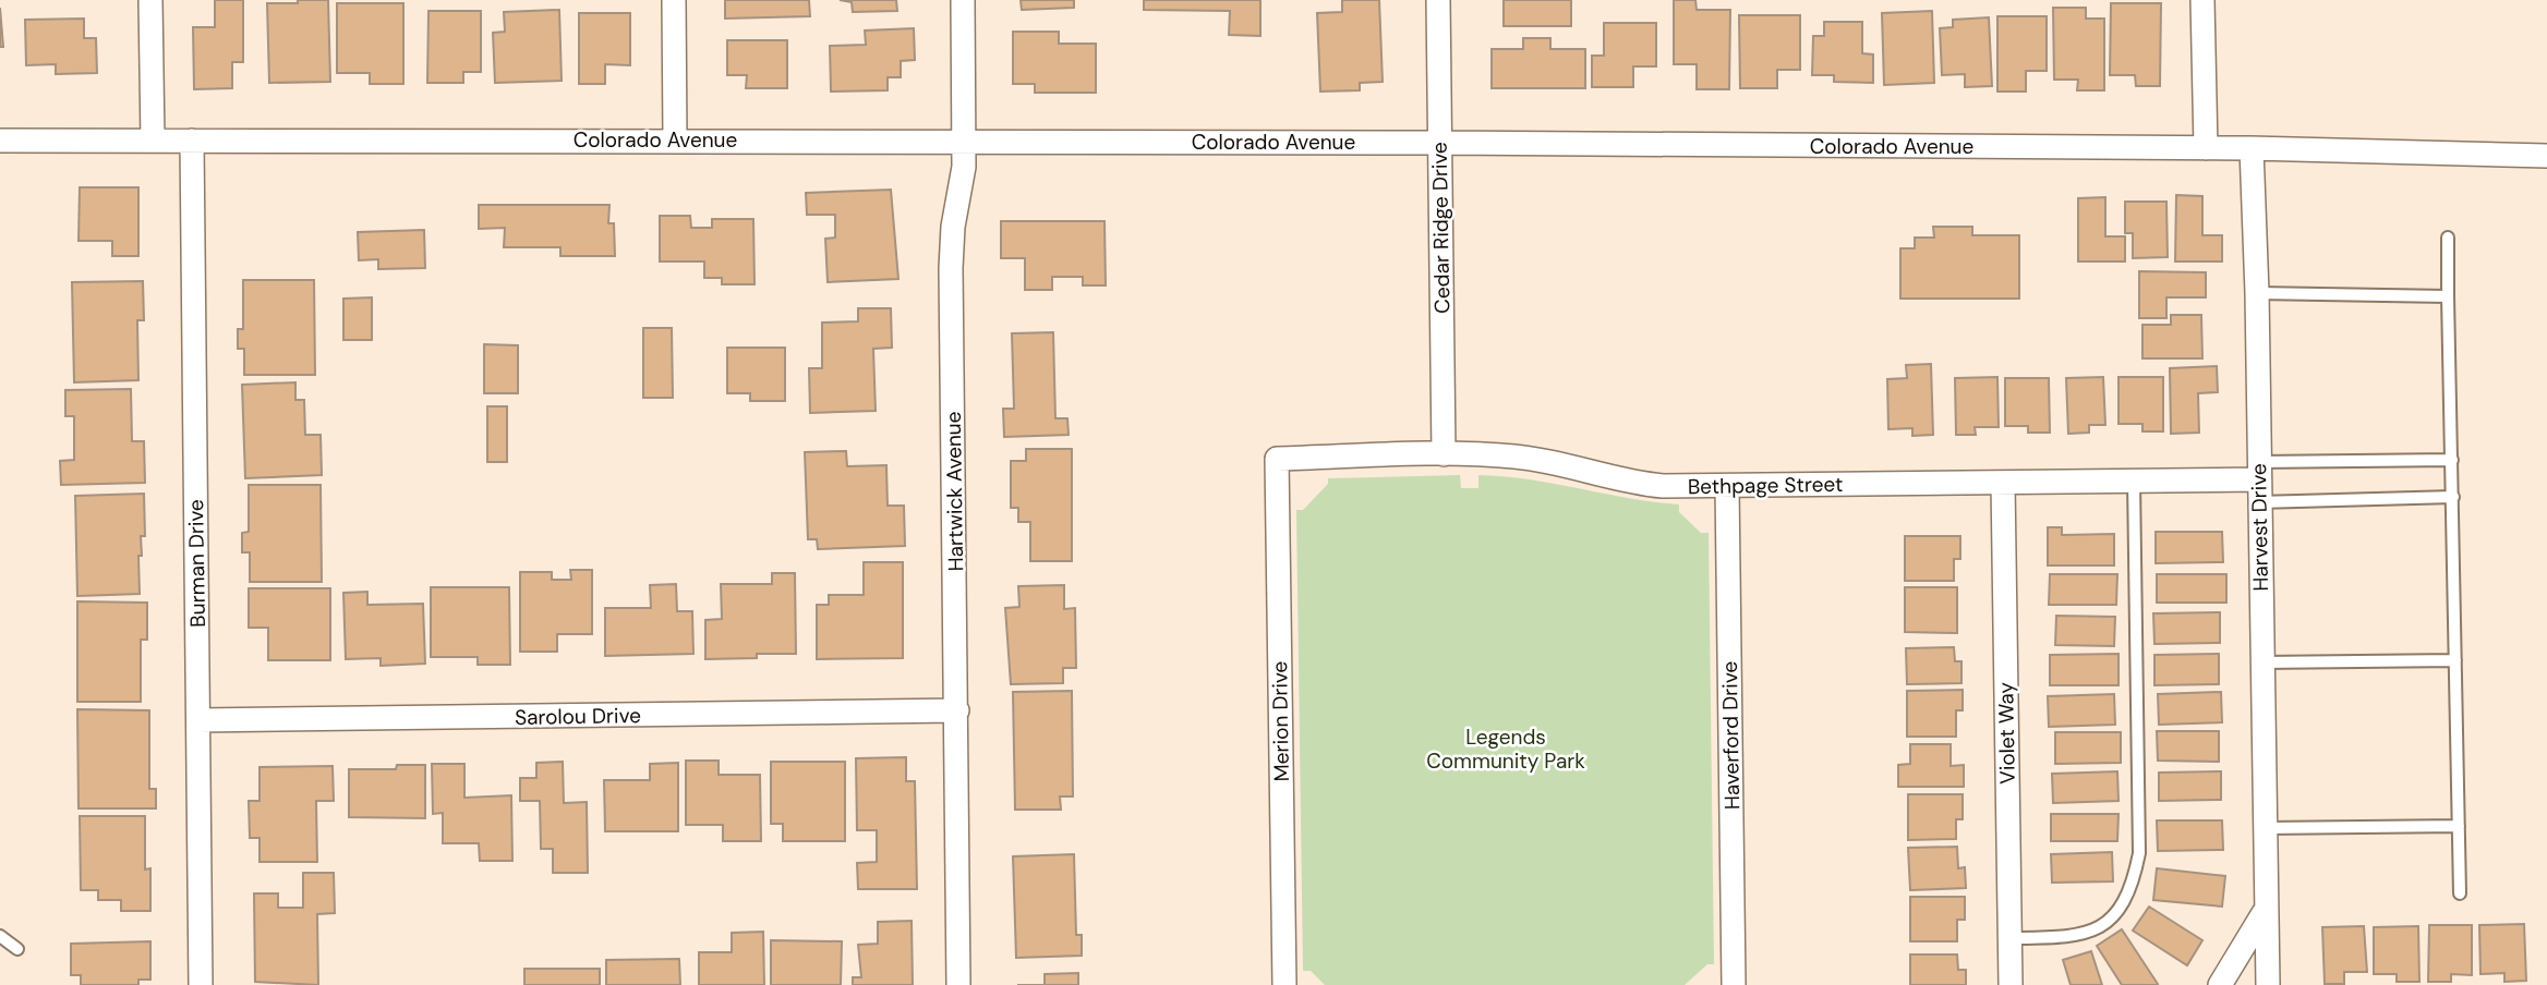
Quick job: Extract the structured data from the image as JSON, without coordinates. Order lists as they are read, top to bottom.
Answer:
{
  "streets": {
    "street": [
      "Colorado Avenue",
      "Cedar Ridge Drive",
      "Bethpage Street",
      "Hartwick Avenue",
      "Harvest Drive",
      "Burman Drive",
      "Sarolou Drive",
      "Merion Drive",
      "Violet Way",
      "Haverford Drive"
    ]
  },
  "crossings": [
    ["Colorado Avenue", "Cedar Ridge Drive"],
    ["Colorado Avenue", "Hartwick Avenue"],
    ["Colorado Avenue", "Harvest Drive"],
    ["Colorado Avenue", "Burman Drive"],
    ["Cedar Ridge Drive", "Bethpage Street"],
    ["Bethpage Street", "Harvest Drive"],
    ["Bethpage Street", "Merion Drive"],
    ["Bethpage Street", "Violet Way"],
    ["Bethpage Street", "Haverford Drive"],
    ["Hartwick Avenue", "Sarolou Drive"],
    ["Burman Drive", "Sarolou Drive"]
  ],
  "parks": ["Legends Community Park"]
}
